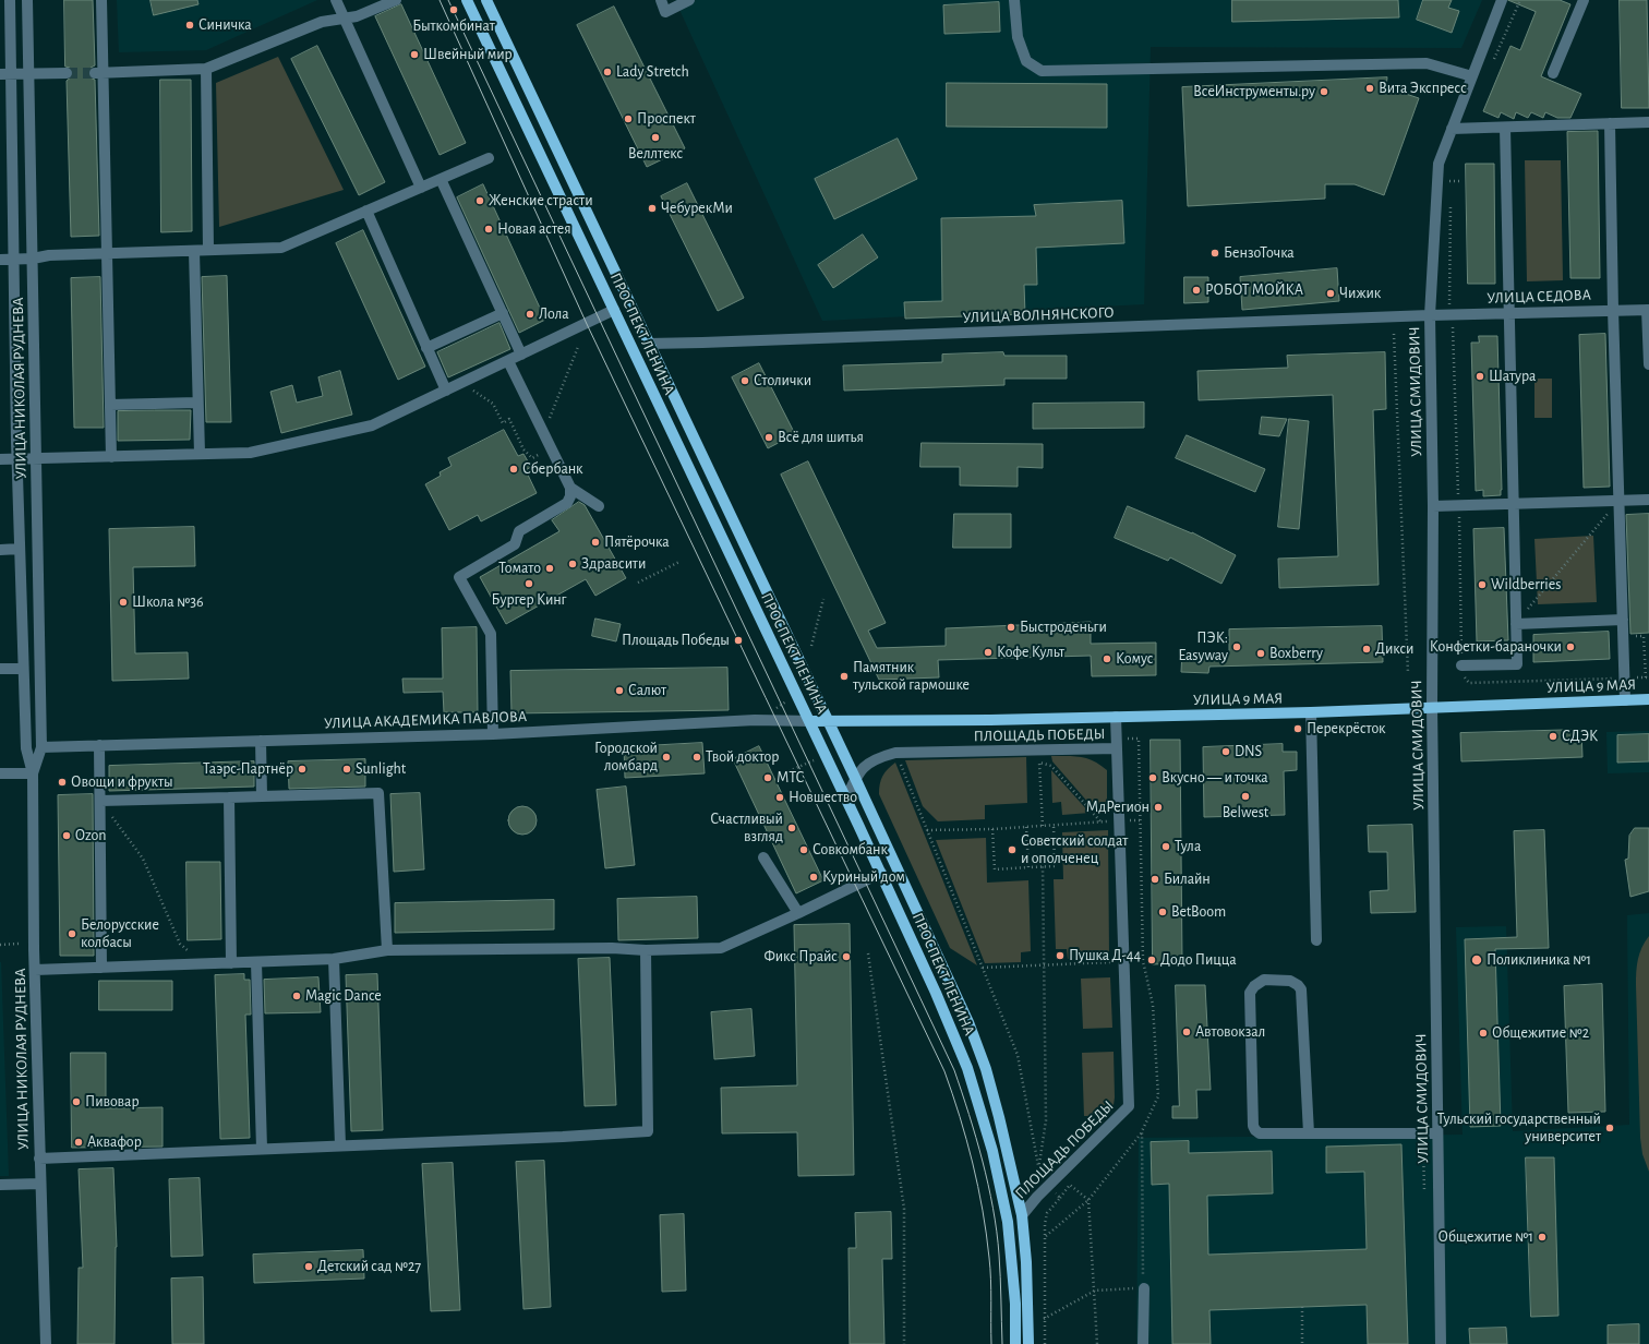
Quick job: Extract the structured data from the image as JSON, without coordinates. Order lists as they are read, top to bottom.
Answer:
{
  "streets": {
    "main road": ["ПРОСПЕКТ ЛЕНИНА", "УЛИЦА 9 МАЯ"],
    "street": [
      "УЛИЦА СЕДОВА",
      "УЛИЦА ВОЛНЯНСКОГО",
      "УЛИЦА НИКОЛАЯ РУДНЕВА",
      "УЛИЦА СМИДОВИЧ",
      "УЛИЦА АКАДЕМИКА ПАВЛОВА",
      "ПЛОЩАДЬ ПОБЕДЫ"
    ]
  },
  "crossings": [
    ["УЛИЦА СЕДОВА", "УЛИЦА ВОЛНЯНСКОГО"],
    ["УЛИЦА СЕДОВА", "УЛИЦА СМИДОВИЧ"],
    ["УЛИЦА ВОЛНЯНСКОГО", "ПРОСПЕКТ ЛЕНИНА"],
    ["УЛИЦА ВОЛНЯНСКОГО", "УЛИЦА СМИДОВИЧ"],
    ["ПРОСПЕКТ ЛЕНИНА", "УЛИЦА 9 МАЯ"],
    ["ПРОСПЕКТ ЛЕНИНА", "УЛИЦА АКАДЕМИКА ПАВЛОВА"],
    ["ПРОСПЕКТ ЛЕНИНА", "ПЛОЩАДЬ ПОБЕДЫ"],
    ["УЛИЦА НИКОЛАЯ РУДНЕВА", "УЛИЦА АКАДЕМИКА ПАВЛОВА"],
    ["УЛИЦА СМИДОВИЧ", "УЛИЦА 9 МАЯ"],
    ["УЛИЦА 9 МАЯ", "УЛИЦА АКАДЕМИКА ПАВЛОВА"]
  ],
  "places": [
    "Быткомбинат",
    "Синичка",
    "Швейный мир",
    "Lady Stretch",
    "Вита Экспресс",
    "ВсеИнструменты.ру",
    "Проспект",
    "Веллтекс",
    "Женские страсти",
    "ЧебурекМи",
    "Новая астея",
    "БензоТочка",
    "РОБОТ МОЙКА",
    "Чижик",
    "Лола",
    "Шатура",
    "Столички",
    "Всё для шитья",
    "Сбербанк",
    "Пятёрочка",
    "Здравсити",
    "Томато",
    "Бургер Кинг",
    "Wildberries",
    "Школа №36",
    "Быстроденьги",
    "Площадь Победы",
    "ПЭК: Easyway",
    "Конфетки-бараночки",
    "Дикси",
    "Кофе Культ",
    "Boxberry",
    "Комус",
    "Памятник тульской гармошке",
    "Салют",
    "Перекрёсток",
    "СДЭК",
    "DNS",
    "Городской ломбард",
    "Твой доктор",
    "Таэрс-Партнёр",
    "Sunlight",
    "МТС",
    "Вкусно — и точка",
    "Овощи и фрукты",
    "Belwest",
    "Новшество",
    "МдРегион",
    "Счастливый взгляд",
    "Ozon",
    "Тула",
    "Совкомбанк",
    "Советский солдат и ополченец",
    "Куриный дом",
    "Билайн",
    "BetBoom",
    "Белорусские колбасы",
    "Пушка Д-44",
    "Фикс Прайс",
    "Додо Пицца",
    "Поликлиника №1",
    "Magic Dance",
    "Автовокзал",
    "Общежитие №2",
    "Пивовар",
    "Тульский государственный университет",
    "Аквафор",
    "Общежитие №1",
    "Детский сад №27"
  ]
}
